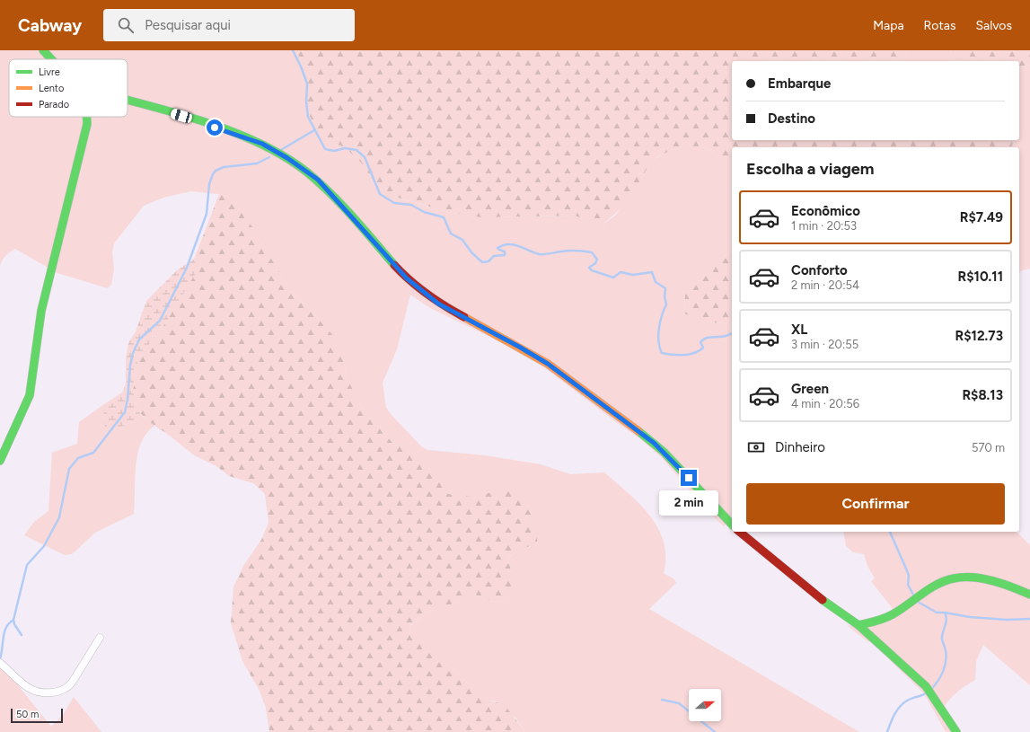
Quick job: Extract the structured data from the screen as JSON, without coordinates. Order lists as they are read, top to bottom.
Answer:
{
  "legend": ["Livre", "Lento", "Parado"],
  "scale_bar": "50 m",
  "north": "right",
  "page": {
    "header": "Cabway",
    "search": "Pesquisar aqui",
    "nav": ["Mapa", "Rotas", "Salvos"],
    "banner": ["Embarque", "Destino"],
    "heading": "Escolha a viagem",
    "list": [
      {
        "name": "Econômico",
        "note": "1 min · 20:53",
        "value": "R$7.49"
      },
      {
        "name": "Conforto",
        "note": "2 min · 20:54",
        "value": "R$10.11"
      },
      {
        "name": "XL",
        "note": "3 min · 20:55",
        "value": "R$12.73"
      },
      {
        "name": "Green",
        "note": "4 min · 20:56",
        "value": "R$8.13"
      }
    ],
    "pay": ["Dinheiro", "570 m"],
    "buttons": "Confirmar",
    "bubble": "2 min",
    "scale": "50 m"
  }
}
